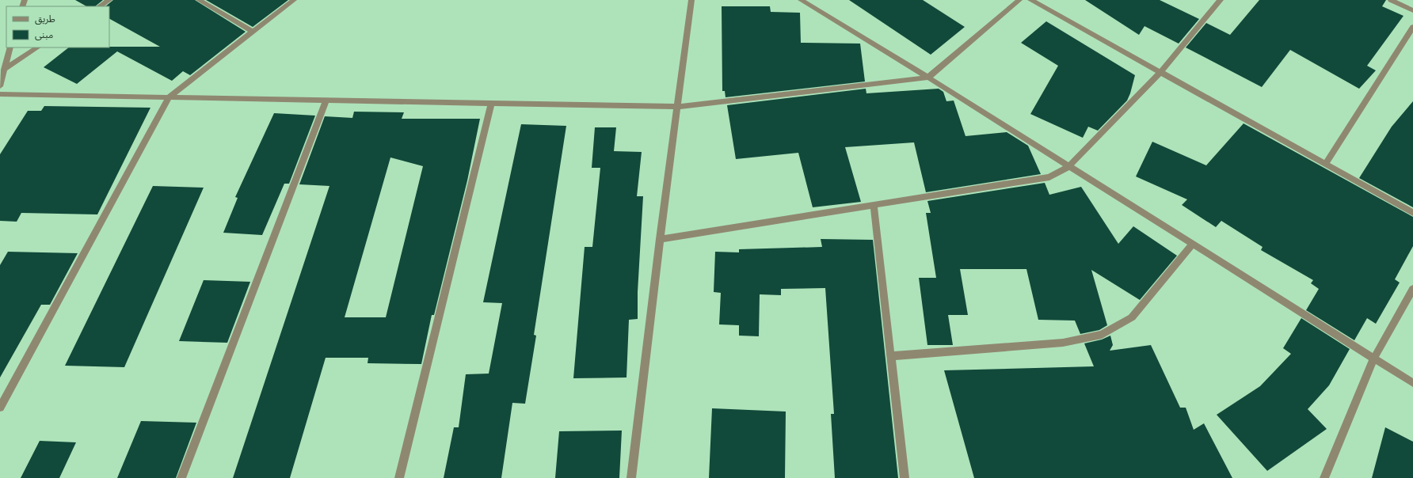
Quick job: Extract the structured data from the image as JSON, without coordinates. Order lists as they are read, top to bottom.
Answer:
{
  "legend": ["طريق", "مبنى"]
}
